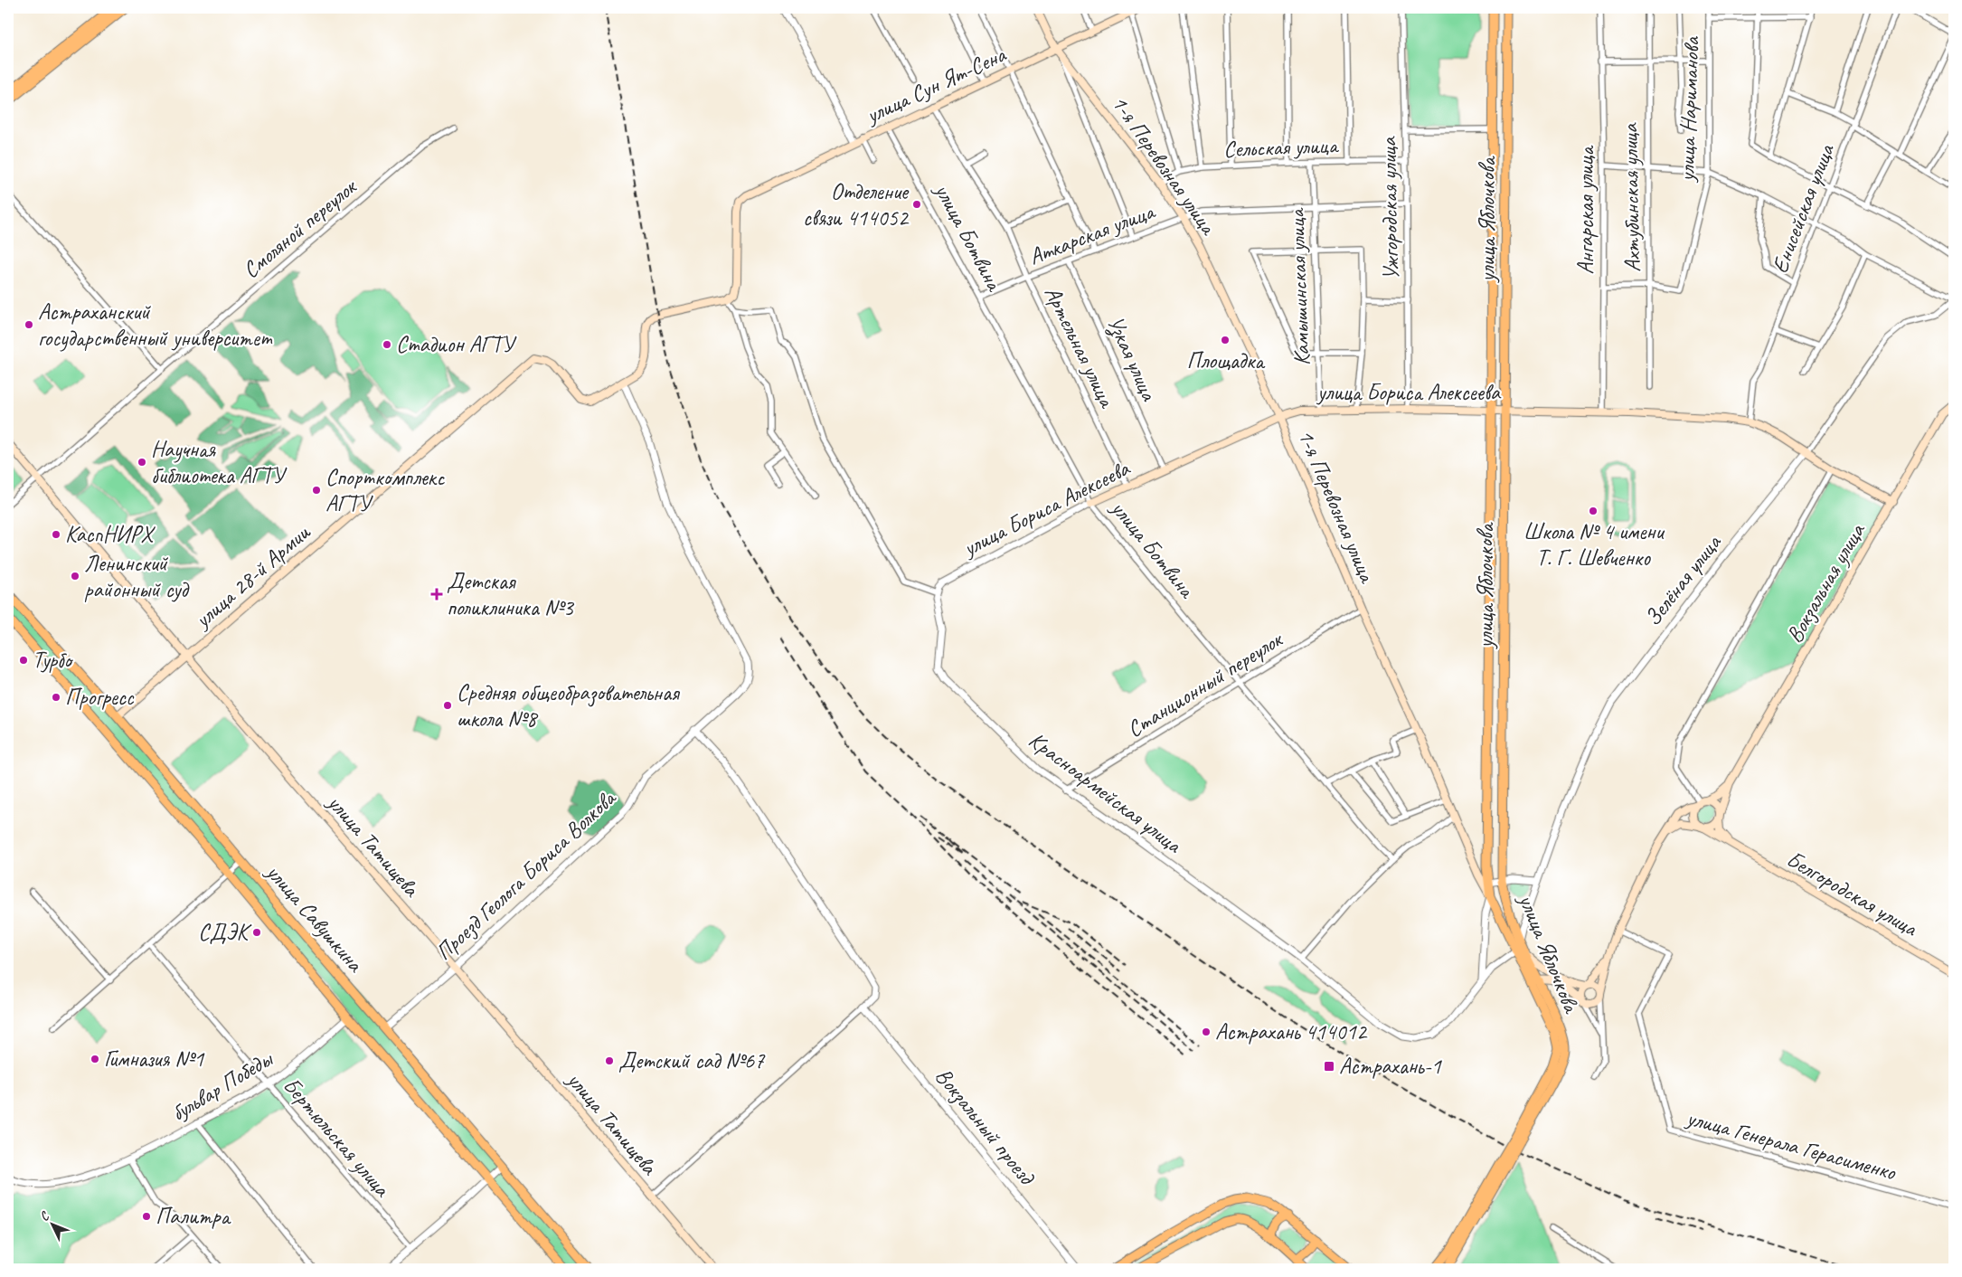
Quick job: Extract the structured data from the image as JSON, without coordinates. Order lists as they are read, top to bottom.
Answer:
{
  "streets": {
    "main road": [
      "улица Сун Ят-Сена",
      "1-я Перевозная улица",
      "улица Яблочкова",
      "улица Бориса Алексеева",
      "улица 28-й Армии",
      "Вокзальная улица",
      "улица Татищева",
      "Белгородская улица",
      "улица Савушкина"
    ],
    "street": [
      "улица Нариманова",
      "Сельская улица",
      "Ахтубинская улица",
      "Ужгородская улица",
      "Енисейская улица",
      "Ангарская улица",
      "Смоляной переулок",
      "Аткарская улица",
      "улица Ботвина",
      "Камышинская улица",
      "Артельная улица",
      "Узкая улица",
      "Зелёная улица",
      "Станционный переулок",
      "Красноармейская улица",
      "Проезд Геолога Бориса Волкова",
      "бульвар Победы",
      "Вокзальный проезд",
      "Бертюльская улица",
      "улица Генерала Герасименко"
    ]
  },
  "crossings": [
    ["улица Сун Ят-Сена", "1-я Перевозная улица"],
    ["улица Сун Ят-Сена", "улица Ботвина"],
    ["улица Сун Ят-Сена", "Артельная улица"],
    ["улица Нариманова", "Ахтубинская улица"],
    ["Сельская улица", "1-я Перевозная улица"],
    ["Сельская улица", "Ужгородская улица"],
    ["Сельская улица", "Камышинская улица"],
    ["1-я Перевозная улица", "улица Яблочкова"],
    ["1-я Перевозная улица", "Аткарская улица"],
    ["1-я Перевозная улица", "улица Бориса Алексеева"],
    ["1-я Перевозная улица", "Станционный переулок"],
    ["Ужгородская улица", "Аткарская улица"],
    ["Ужгородская улица", "улица Бориса Алексеева"],
    ["Енисейская улица", "улица Бориса Алексеева"],
    ["Ангарская улица", "улица Бориса Алексеева"],
    ["улица Яблочкова", "улица Бориса Алексеева"],
    ["улица Яблочкова", "Зелёная улица"],
    ["улица Яблочкова", "Красноармейская улица"],
    ["Смоляной переулок", "улица Татищева"],
    ["Аткарская улица", "улица Ботвина"],
    ["Аткарская улица", "Камышинская улица"],
    ["Аткарская улица", "Артельная улица"],
    ["Аткарская улица", "Узкая улица"],
    ["улица Ботвина", "улица Бориса Алексеева"],
    ["улица Ботвина", "Станционный переулок"],
    ["Камышинская улица", "улица Бориса Алексеева"],
    ["Артельная улица", "улица Бориса Алексеева"],
    ["Узкая улица", "улица Бориса Алексеева"],
    ["улица Бориса Алексеева", "Зелёная улица"],
    ["улица Бориса Алексеева", "Вокзальная улица"],
    ["улица Бориса Алексеева", "Красноармейская улица"],
    ["улица 28-й Армии", "улица Татищева"],
    ["улица 28-й Армии", "Проезд Геолога Бориса Волкова"],
    ["улица 28-й Армии", "улица Савушкина"],
    ["Вокзальная улица", "Белгородская улица"],
    ["Вокзальная улица", "улица Генерала Герасименко"],
    ["Станционный переулок", "Красноармейская улица"],
    ["улица Татищева", "Проезд Геолога Бориса Волкова"],
    ["Проезд Геолога Бориса Волкова", "улица Савушкина"],
    ["улица Савушкина", "бульвар Победы"],
    ["бульвар Победы", "Бертюльская улица"]
  ],
  "places": {
    "other": [
      "Отделение связи 414052",
      "Астраханский государственный университет",
      "Площадка",
      "Стадион АГТУ",
      "Научная библиотека АГТУ",
      "Спорткомплекс АГТУ",
      "Школа № 4 имени Т. Г. Шевченко",
      "КаспНИРХ",
      "Ленинский районный суд",
      "Турбо",
      "Прогресс",
      "Средняя общеобразовательная школа №8",
      "СДЭК",
      "Астрахань 414012",
      "Гимназия №1",
      "Детский сад №67",
      "Палитра"
    ],
    "health": ["Детская поликлиника №3"],
    "transit": ["Астрахань-1"]
  },
  "north": "top left"
}
